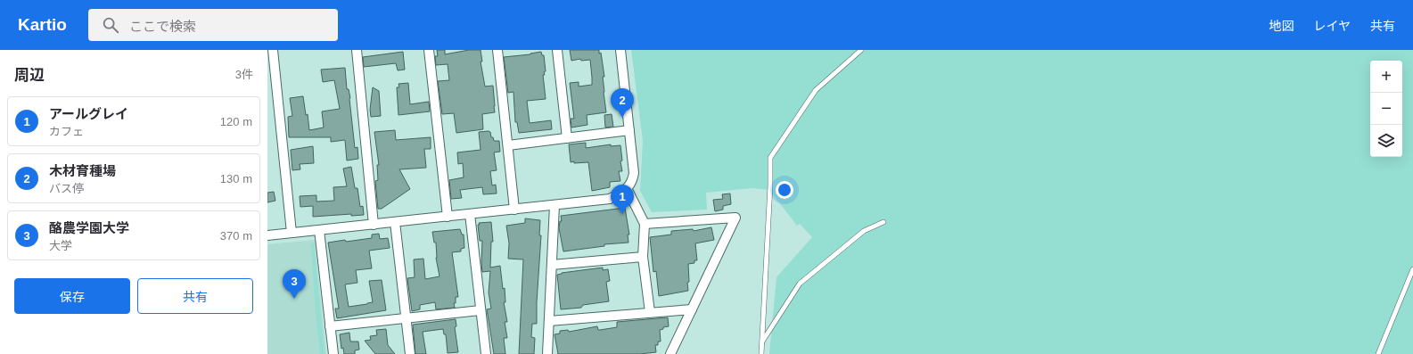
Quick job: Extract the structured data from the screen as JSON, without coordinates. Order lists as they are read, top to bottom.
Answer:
{
  "page": {
    "header": "Kartio",
    "search": "ここで検索",
    "nav": ["地図", "レイヤ", "共有"],
    "heading": ["周辺", "3件"],
    "map_buttons": ["+", "−"],
    "pins": ["2", "1", "3"],
    "list": [
      {
        "mark": "1",
        "name": "アールグレイ",
        "note": "カフェ",
        "value": "120 m"
      },
      {
        "mark": "2",
        "name": "木材育種場",
        "note": "バス停",
        "value": "130 m"
      },
      {
        "mark": "3",
        "name": "酪農学園大学",
        "note": "大学",
        "value": "370 m"
      }
    ],
    "buttons": ["保存", "共有"]
  }
}
